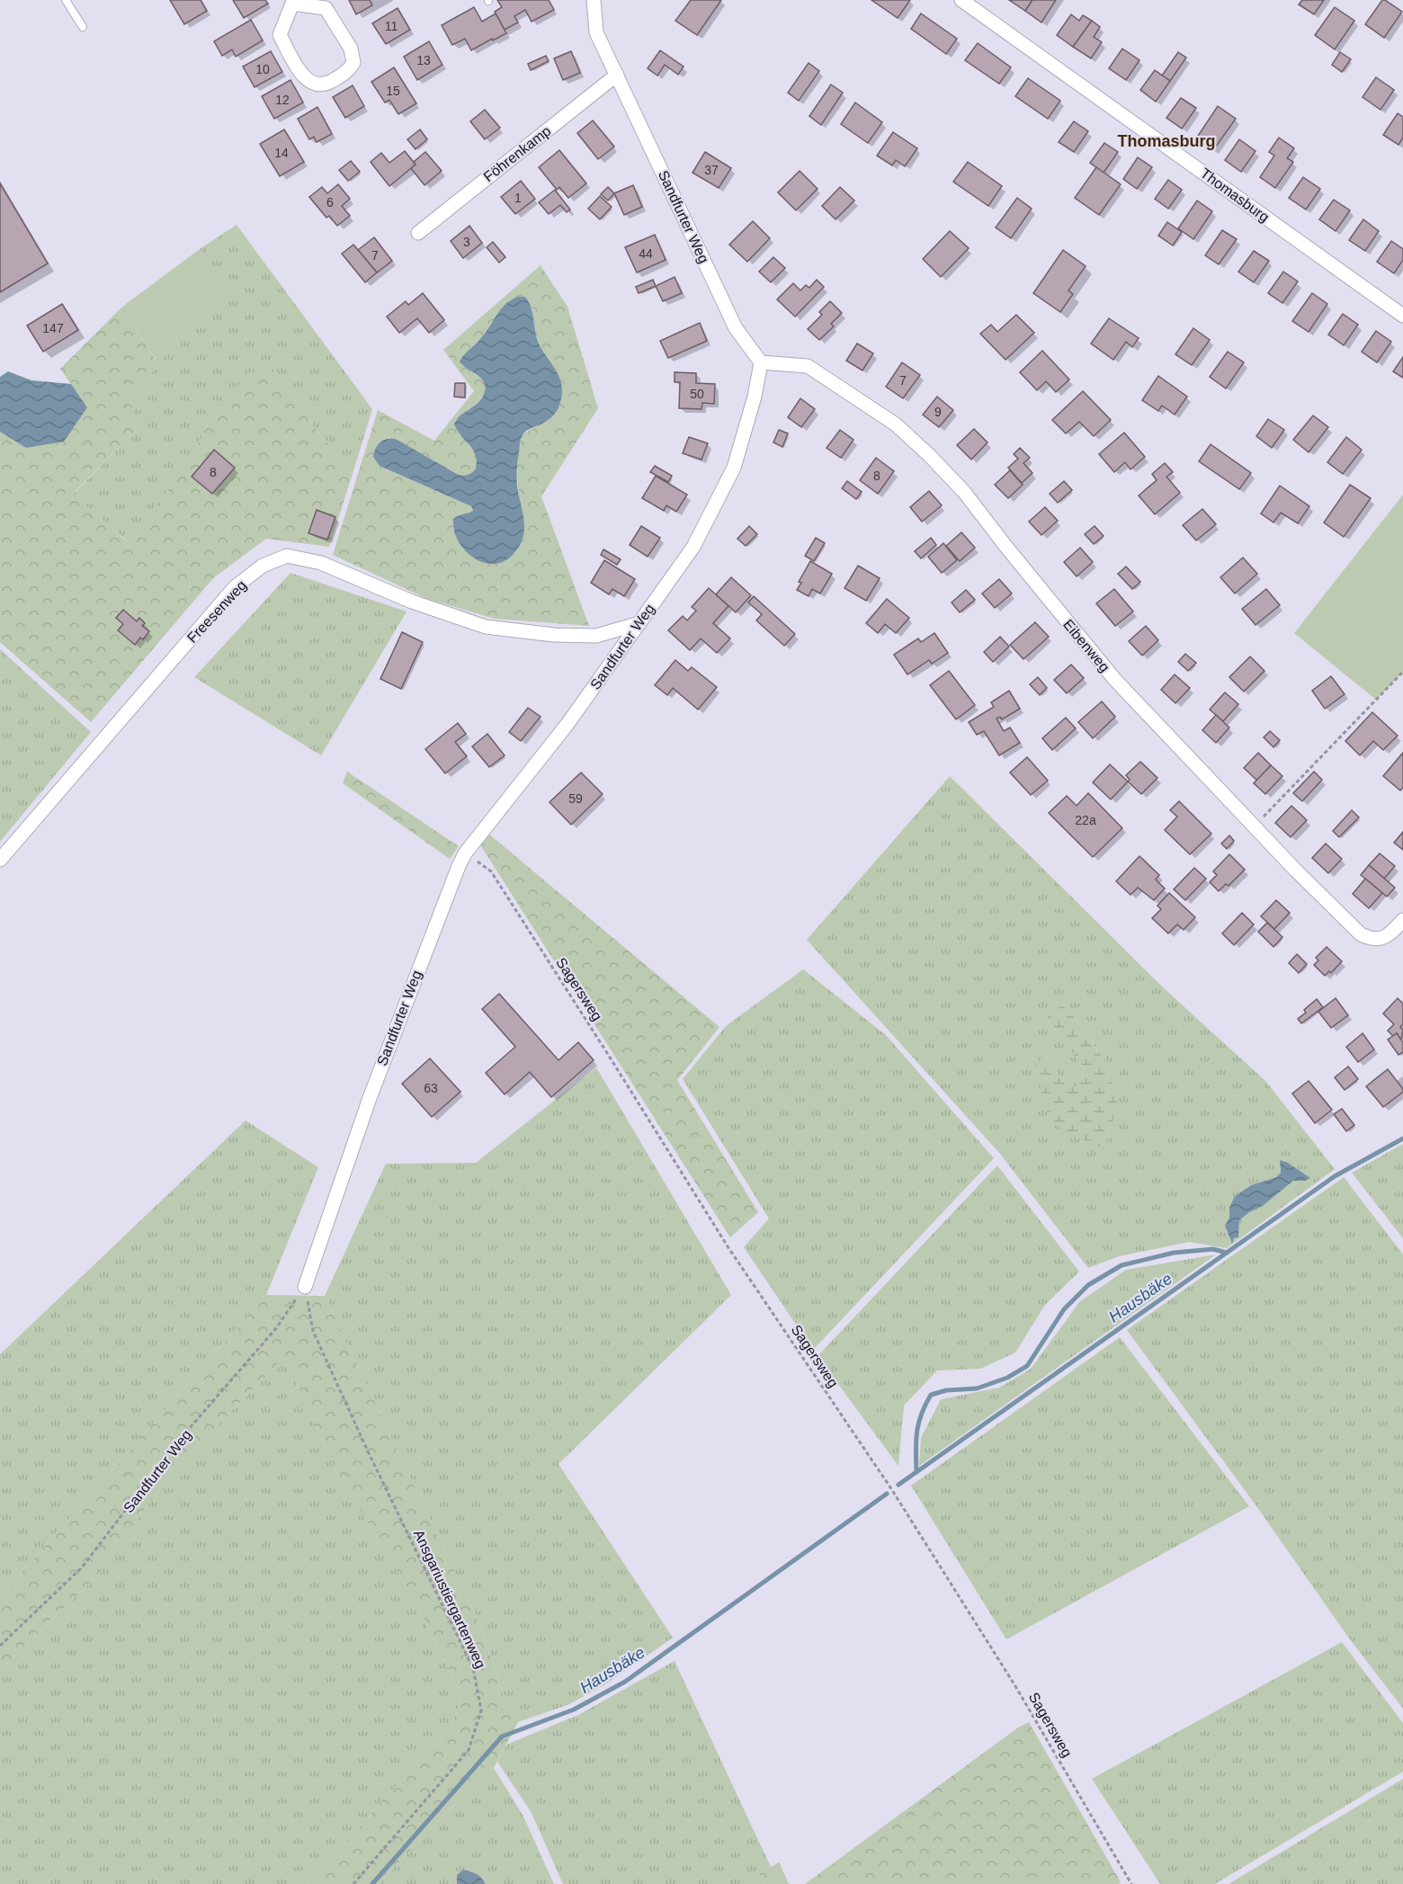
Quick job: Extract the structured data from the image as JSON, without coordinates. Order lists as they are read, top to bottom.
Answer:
{
  "streets": {
    "street": [
      "Föhrenkamp",
      "Thomasburg",
      "Sandfurter Weg",
      "Freesenweg",
      "Eibenweg"
    ],
    "path": ["Sagersweg", "Ansgariustiergartenweg"]
  },
  "crossings": [
    ["Föhrenkamp", "Sandfurter Weg"],
    ["Sandfurter Weg", "Freesenweg"],
    ["Sandfurter Weg", "Eibenweg"],
    ["Sandfurter Weg", "Sagersweg"],
    ["Sandfurter Weg", "Ansgariustiergartenweg"]
  ],
  "districts": ["Thomasburg"],
  "water": ["Hausbäke"],
  "house_numbers": [
    "11",
    "13",
    "10",
    "15",
    "12",
    "14",
    "37",
    "1",
    "6",
    "3",
    "44",
    "7",
    "147",
    "7",
    "50",
    "9",
    "8",
    "8",
    "59",
    "22a",
    "63"
  ]
}
